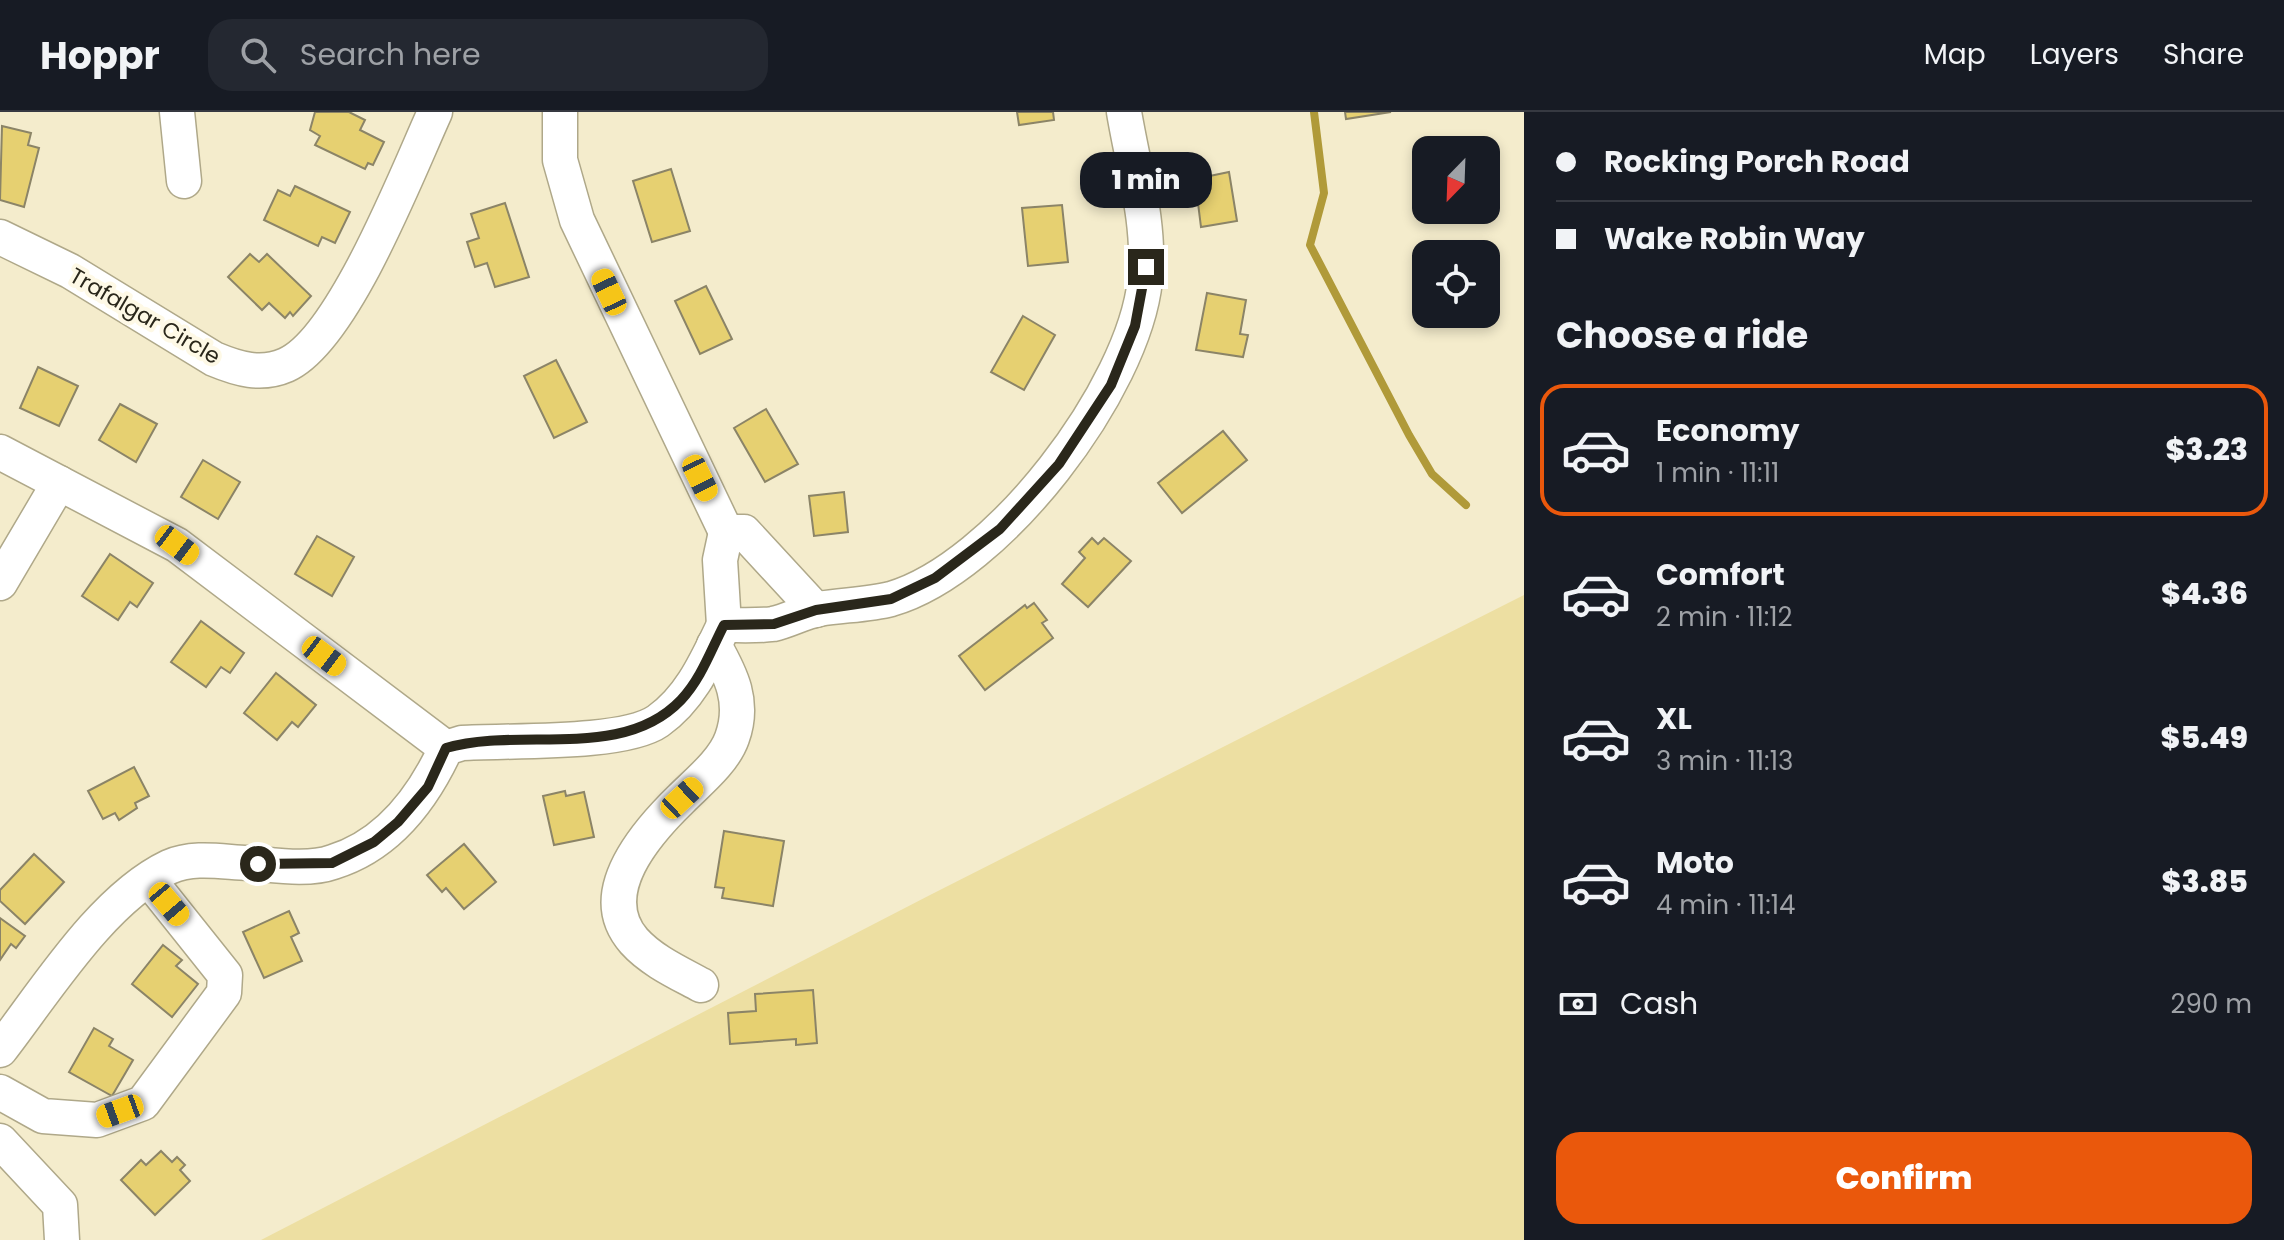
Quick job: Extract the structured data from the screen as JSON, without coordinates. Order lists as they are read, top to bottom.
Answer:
{
  "streets": {
    "street": ["Trafalgar Circle"]
  },
  "north": "bottom left",
  "page": {
    "header": "Hoppr",
    "search": "Search here",
    "nav": ["Map", "Layers", "Share"],
    "banner": ["Rocking Porch Road", "Wake Robin Way"],
    "bubble": "1 min",
    "heading": "Choose a ride",
    "list": [
      {
        "name": "Economy",
        "note": "1 min · 11:11",
        "value": "$3.23"
      },
      {
        "name": "Comfort",
        "note": "2 min · 11:12",
        "value": "$4.36"
      },
      {
        "name": "XL",
        "note": "3 min · 11:13",
        "value": "$5.49"
      },
      {
        "name": "Moto",
        "note": "4 min · 11:14",
        "value": "$3.85"
      }
    ],
    "pay": ["Cash", "290 m"],
    "buttons": "Confirm"
  }
}
